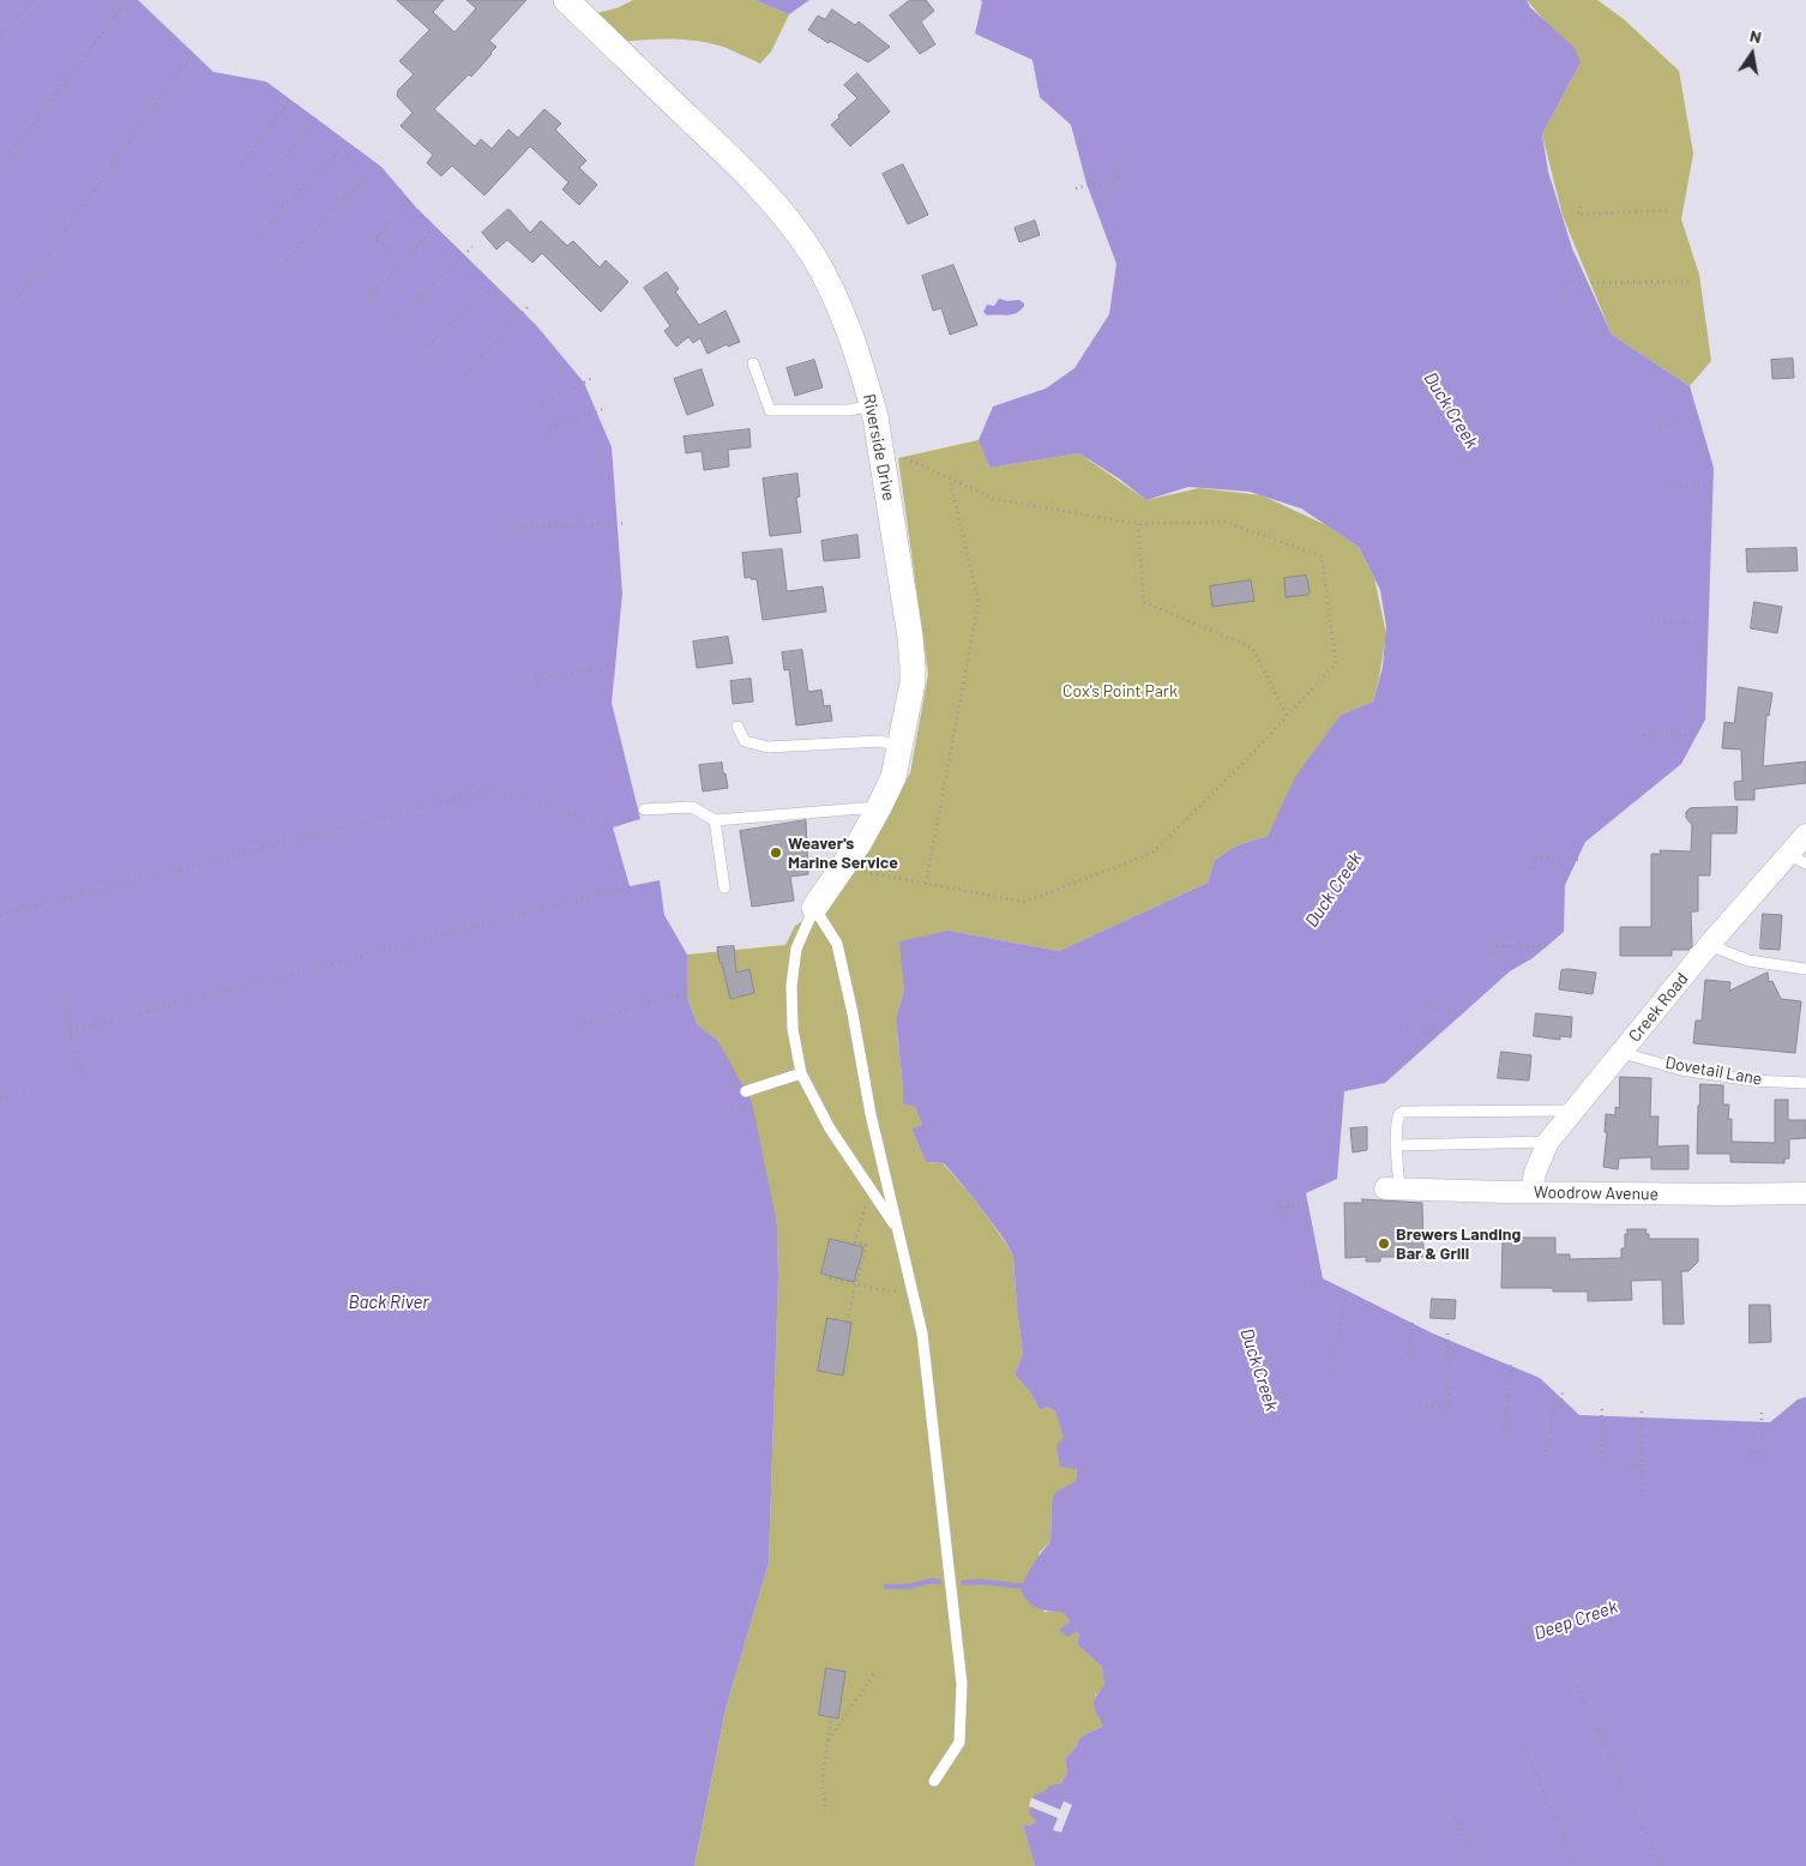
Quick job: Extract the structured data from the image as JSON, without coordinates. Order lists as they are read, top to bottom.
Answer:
{
  "streets": {
    "street": ["Riverside Drive", "Creek Road", "Woodrow Avenue"],
    "lane": ["Dovetail Lane"]
  },
  "crossings": [
    ["Creek Road", "Dovetail Lane"],
    ["Creek Road", "Woodrow Avenue"]
  ],
  "water": ["Duck Creek", "Back River", "Deep Creek"],
  "parks": ["Cox's Point Park"],
  "places": ["Weaver's Marine Service", "Brewers Landing Bar & Grill"],
  "north": "top"
}
